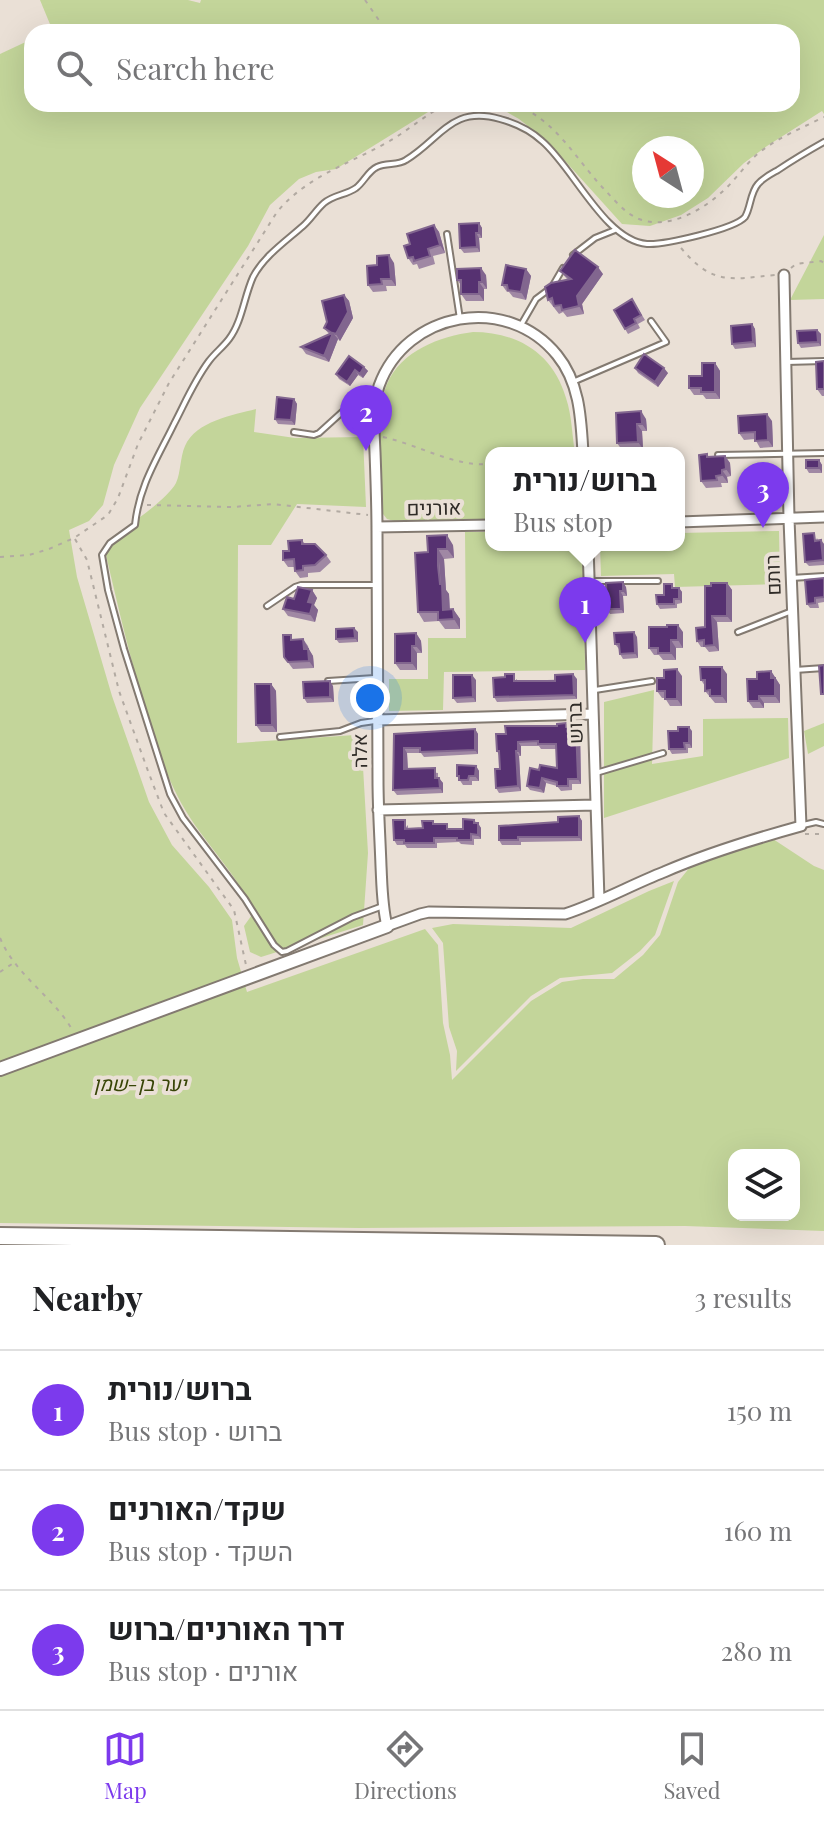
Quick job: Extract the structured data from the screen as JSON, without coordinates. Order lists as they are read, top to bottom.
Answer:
{
  "streets": {
    "street": [
      "אורנים",
      "רותם",
      "ברוש",
      "אלה"
    ]
  },
  "crossings": [
    ["אורנים", "אלה"]
  ],
  "parks": ["יער בן-שמן"],
  "north": "top left",
  "page": {
    "search": "Search here",
    "pins": ["2", "3", "1"],
    "popup": ["ברוש/נורית", "Bus stop"],
    "heading": ["Nearby", "3 results"],
    "list": [
      {
        "mark": "1",
        "name": "ברוש/נורית",
        "note": "Bus stop · ברוש",
        "value": "150 m"
      },
      {
        "mark": "2",
        "name": "שקד/האורנים",
        "note": "Bus stop · השקד",
        "value": "160 m"
      },
      {
        "mark": "3",
        "name": "דרך האורנים/ברוש",
        "note": "Bus stop · אורנים",
        "value": "280 m"
      }
    ],
    "nav": ["Map", "Directions", "Saved"]
  }
}
